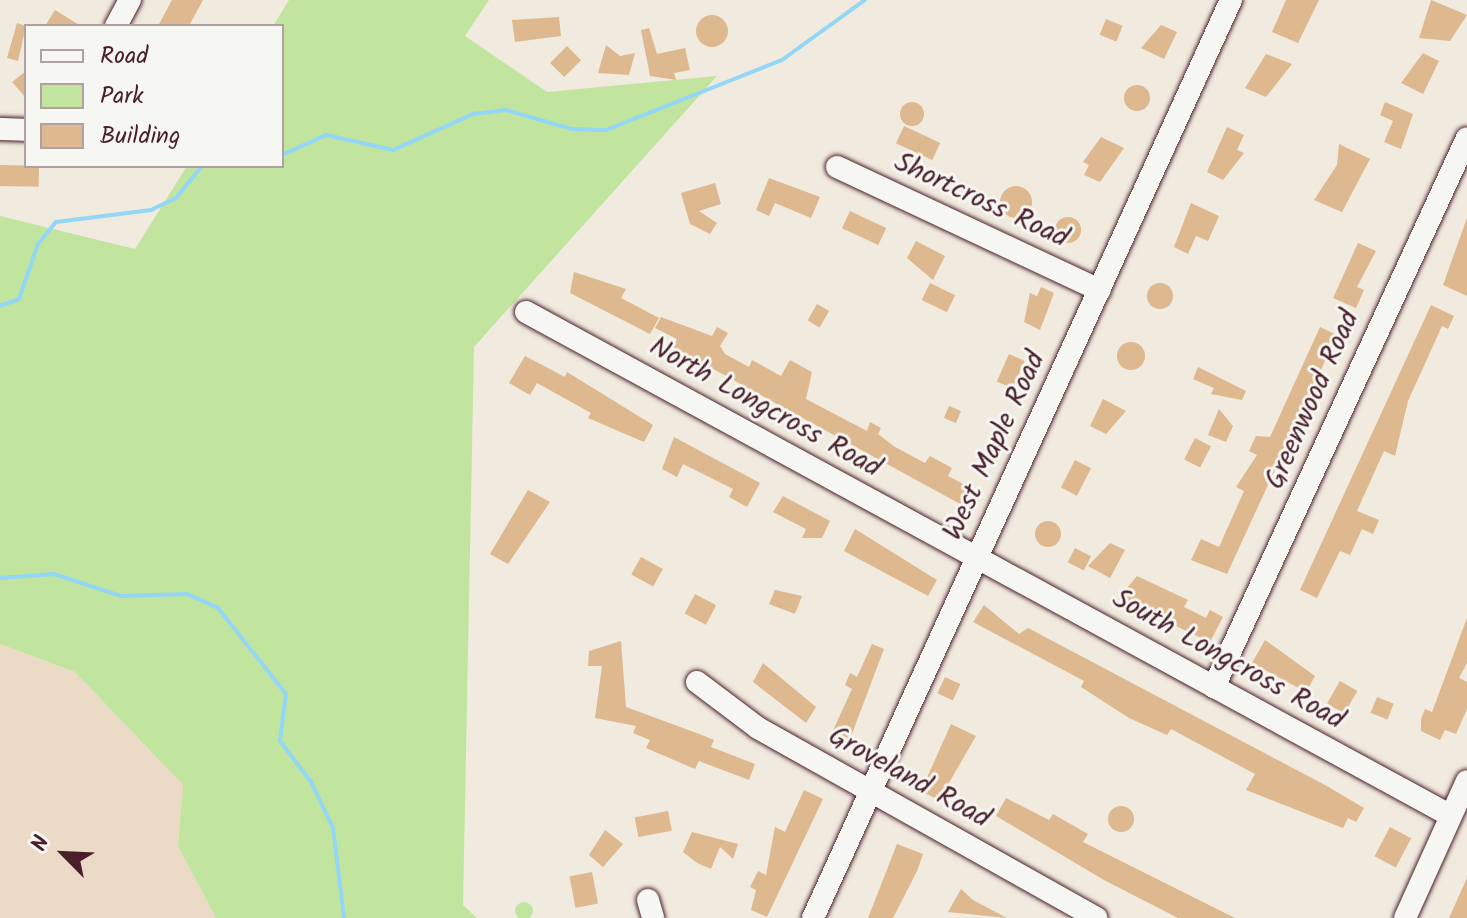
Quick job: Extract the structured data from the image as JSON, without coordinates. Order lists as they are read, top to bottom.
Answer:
{
  "streets": {
    "street": [
      "Shortcross Road",
      "Greenwood Road",
      "North Longcross Road",
      "West Maple Road",
      "South Longcross Road",
      "Groveland Road"
    ]
  },
  "crossings": [
    ["Shortcross Road", "West Maple Road"],
    ["Greenwood Road", "South Longcross Road"],
    ["North Longcross Road", "West Maple Road"],
    ["North Longcross Road", "South Longcross Road"],
    ["West Maple Road", "South Longcross Road"],
    ["West Maple Road", "Groveland Road"]
  ],
  "legend": ["Road", "Park", "Building"],
  "north": "top left"
}
